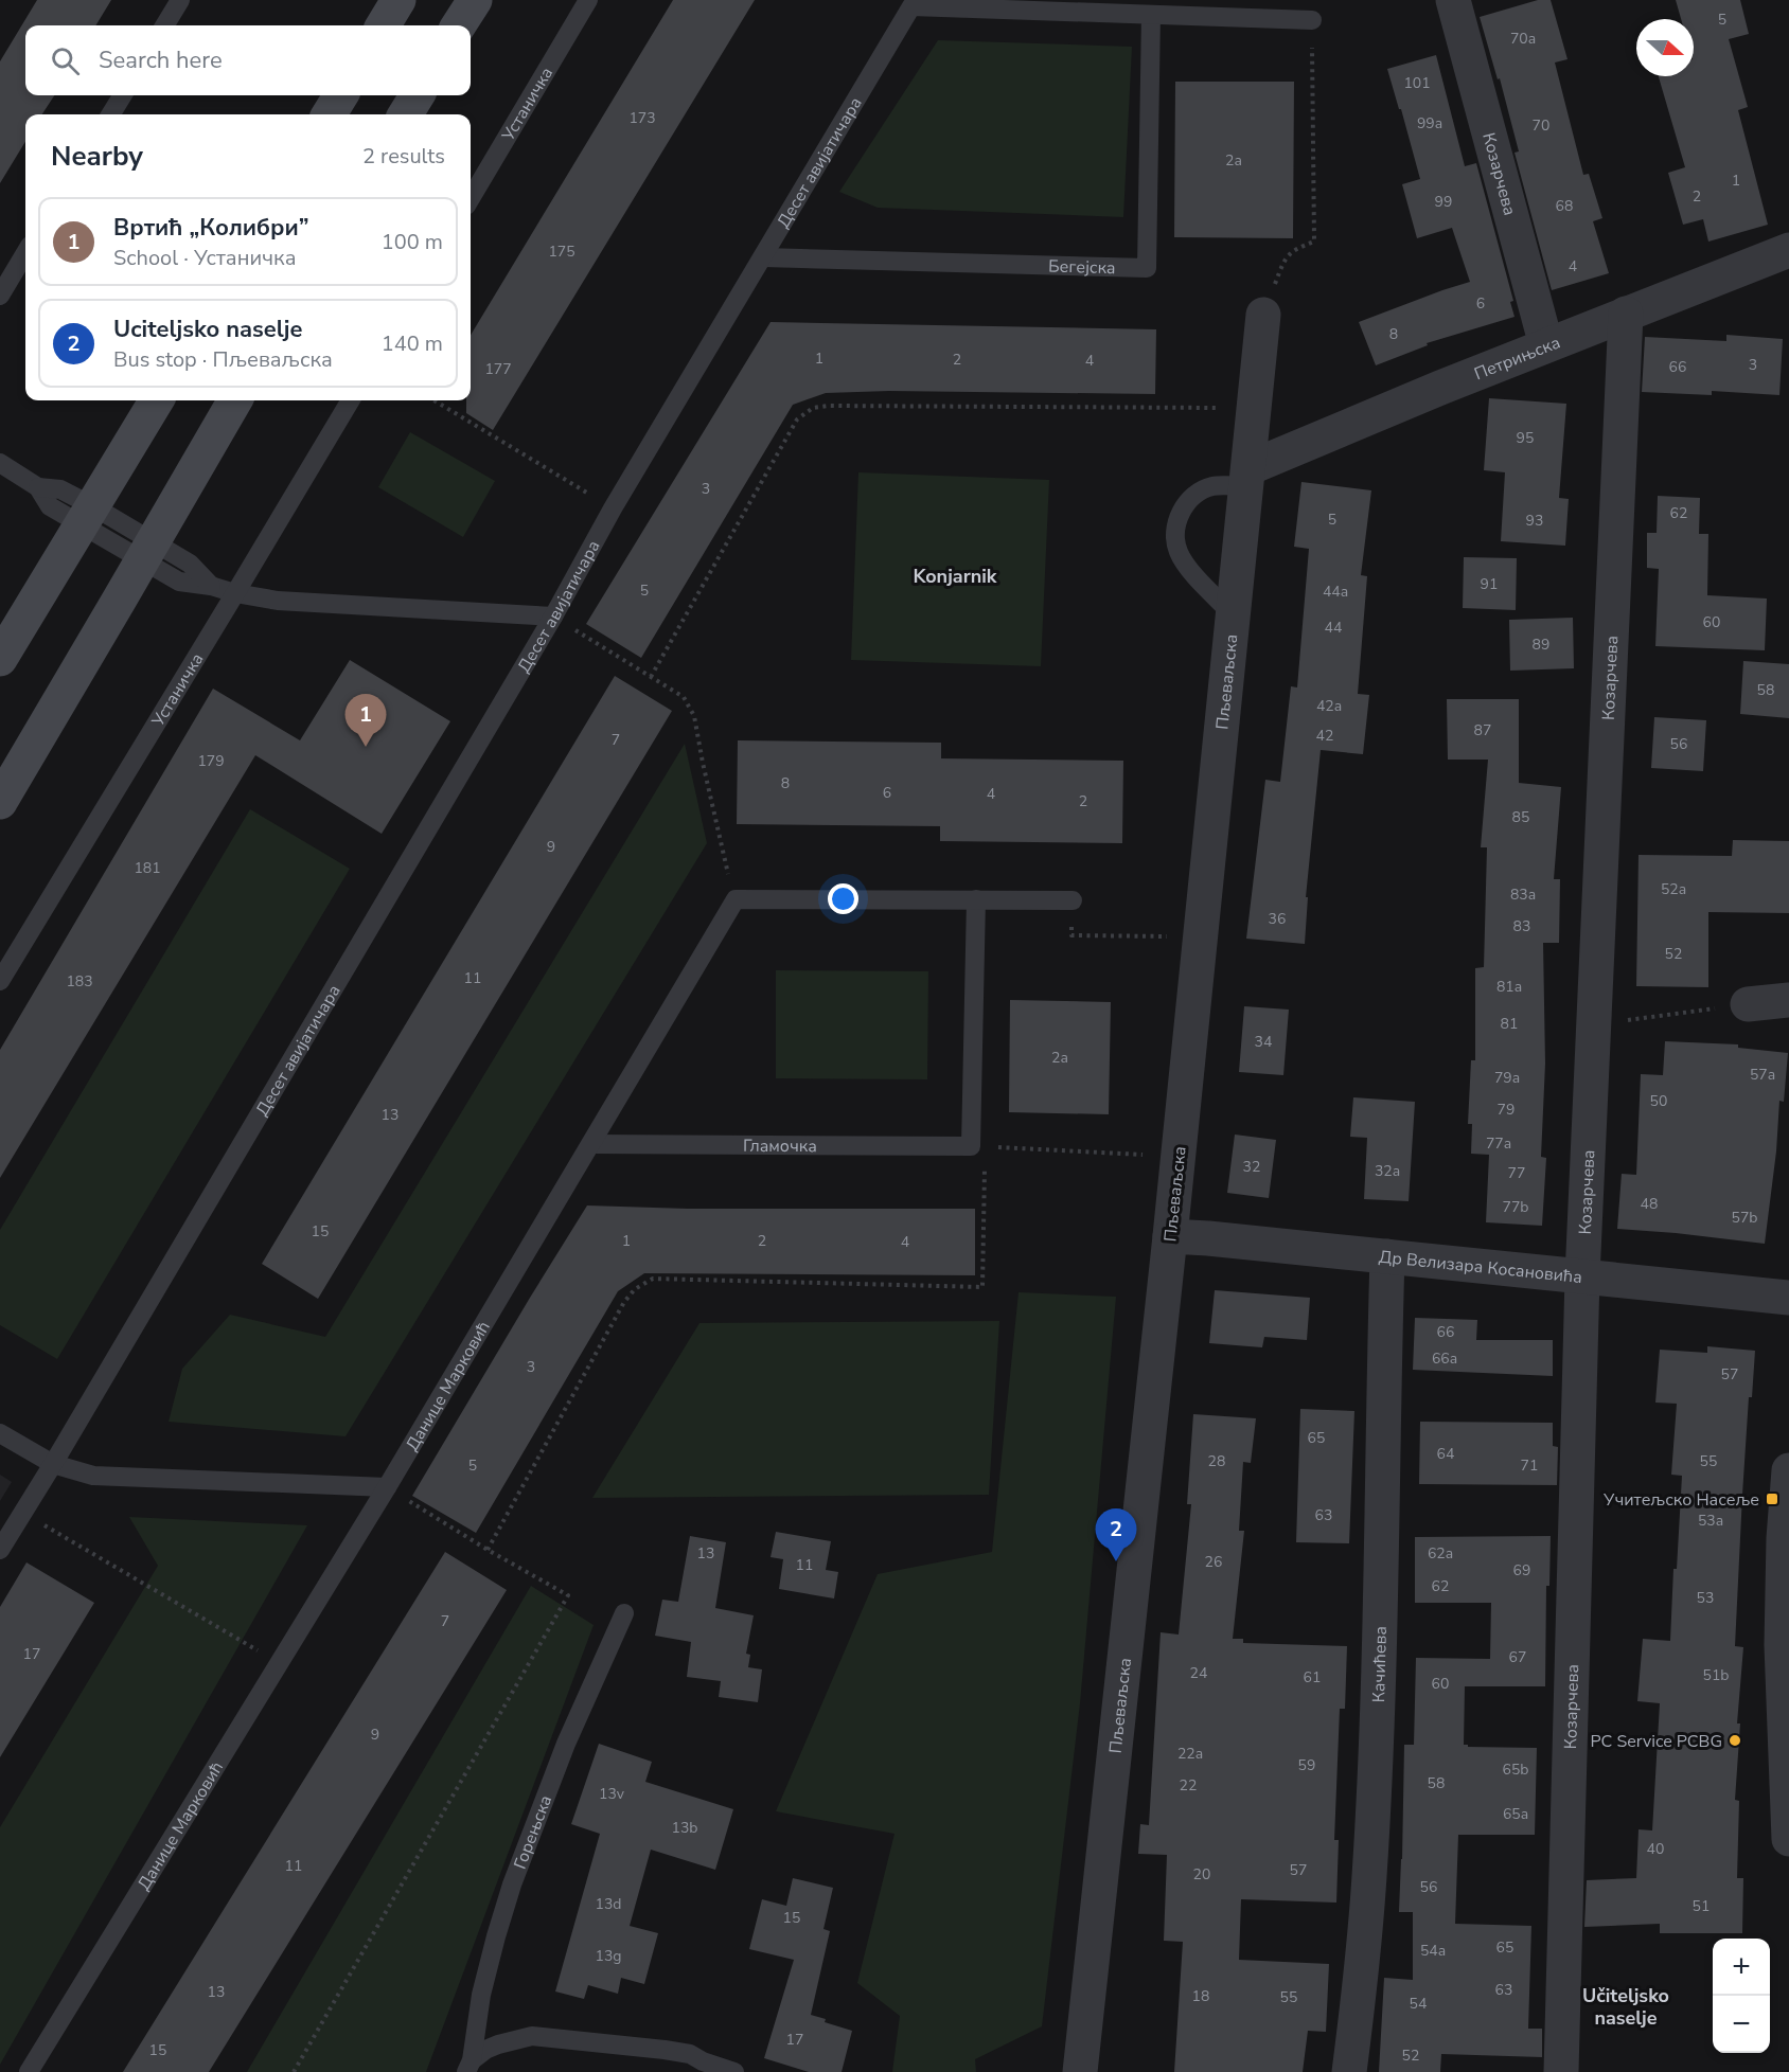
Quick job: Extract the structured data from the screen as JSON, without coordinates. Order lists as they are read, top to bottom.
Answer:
{
  "streets": {
    "street": [
      "Козарчева",
      "Петрињска",
      "Пљеваљска",
      "Др Велизара Косановића",
      "Качићева"
    ],
    "lane": [
      "Устаничка",
      "Десет авијатичара",
      "Бегејска",
      "Гламочка",
      "Данице Марковић",
      "Горењска"
    ]
  },
  "crossings": [
    ["Десет авијатичара", "Бегејска"],
    ["Козарчева", "Петрињска"],
    ["Козарчева", "Др Велизара Косановића"],
    ["Петрињска", "Пљеваљска"],
    ["Пљеваљска", "Др Велизара Косановића"],
    ["Гламочка", "Данице Марковић"],
    ["Др Велизара Косановића", "Качићева"]
  ],
  "districts": ["Konjarnik", "Učiteljsko naselje"],
  "places": {
    "transit": ["Учитељско Насеље"],
    "other": ["PC Service PCBG"]
  },
  "house_numbers": [
    "5",
    "70a",
    "101",
    "173",
    "99a",
    "70",
    "2a",
    "1",
    "2",
    "99",
    "68",
    "175",
    "4",
    "6",
    "8",
    "1",
    "2",
    "4",
    "3",
    "66",
    "177",
    "95",
    "3",
    "62",
    "5",
    "93",
    "91",
    "5",
    "44a",
    "60",
    "44",
    "89",
    "58",
    "42a",
    "87",
    "42",
    "7",
    "56",
    "179",
    "8",
    "6",
    "4",
    "2",
    "85",
    "9",
    "181",
    "52a",
    "83a",
    "36",
    "83",
    "52",
    "11",
    "183",
    "81a",
    "81",
    "34",
    "2a",
    "57a",
    "79a",
    "50",
    "79",
    "13",
    "77a",
    "32",
    "32a",
    "77",
    "48",
    "77b",
    "57b",
    "15",
    "1",
    "2",
    "4",
    "66",
    "66a",
    "3",
    "57",
    "65",
    "64",
    "28",
    "55",
    "5",
    "71",
    "63",
    "53a",
    "13",
    "62a",
    "26",
    "11",
    "69",
    "62",
    "53",
    "7",
    "17",
    "67",
    "24",
    "51b",
    "61",
    "60",
    "9",
    "22a",
    "59",
    "65b",
    "58",
    "22",
    "13v",
    "65a",
    "13b",
    "40",
    "11",
    "57",
    "20",
    "56",
    "13d",
    "51",
    "15",
    "65",
    "54a",
    "13g",
    "63",
    "13",
    "18",
    "55",
    "54",
    "17",
    "15",
    "52"
  ],
  "north": "right",
  "page": {
    "search": "Search here",
    "heading": ["Nearby", "2 results"],
    "list": [
      {
        "mark": "1",
        "name": "Вртић „Колибри”",
        "note": "School · Устаничка",
        "value": "100 m"
      },
      {
        "mark": "2",
        "name": "Uciteljsko naselje",
        "note": "Bus stop · Пљеваљска",
        "value": "140 m"
      }
    ],
    "pins": ["1", "2"],
    "map_buttons": ["+", "−"]
  }
}
